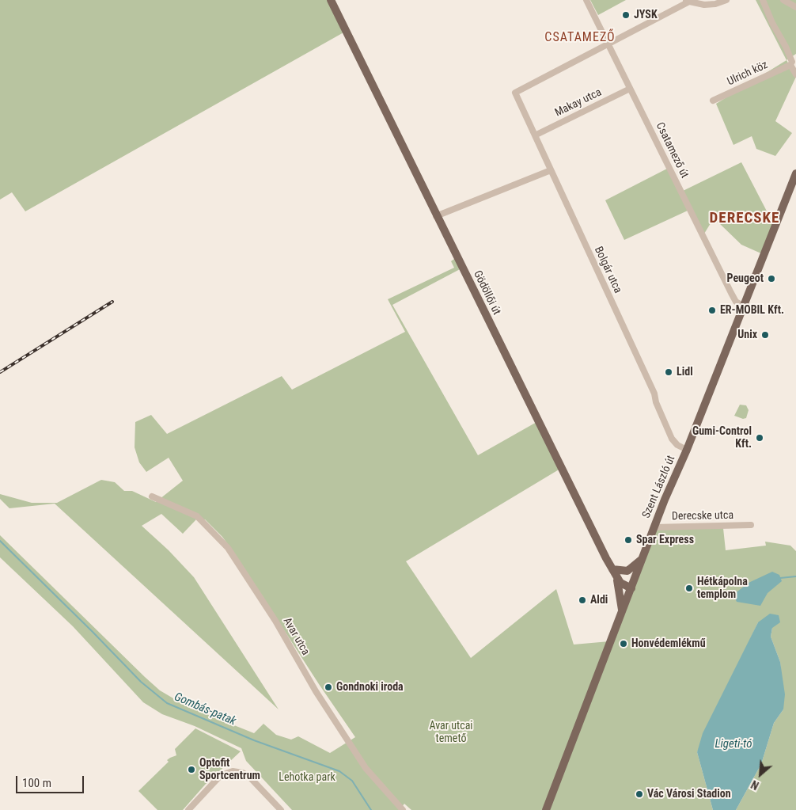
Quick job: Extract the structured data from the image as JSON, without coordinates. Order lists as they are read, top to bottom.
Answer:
{
  "streets": {
    "main road": ["Gödöllői út", "Szent László út"],
    "street": [
      "Ulrich köz",
      "Makay utca",
      "Csatamező út",
      "Bolgár utca",
      "Derecske utca",
      "Avar utca"
    ]
  },
  "crossings": [
    ["Makay utca", "Csatamező út"],
    ["Makay utca", "Bolgár utca"],
    ["Csatamező út", "Bolgár utca"],
    ["Csatamező út", "Szent László út"],
    ["Bolgár utca", "Szent László út"],
    ["Gödöllői út", "Szent László út"],
    ["Szent László út", "Derecske utca"]
  ],
  "districts": ["CSATAMEZŐ", "DERECSKE"],
  "water": ["Gombás-patak", "Ligeti-tó"],
  "parks": ["Avar utcai temető", "Lehotka park"],
  "places": [
    "JYSK",
    "Peugeot",
    "ER-MOBIL Kft.",
    "Unix",
    "Lidl",
    "Gumi-Control Kft.",
    "Spar Express",
    "Hétkápolna templom",
    "Aldi",
    "Honvédemlékmű",
    "Gondnoki iroda",
    "Optofit Sportcentrum",
    "Vác Városi Stadion"
  ],
  "scale_bar": "100 m",
  "north": "bottom left"
}
